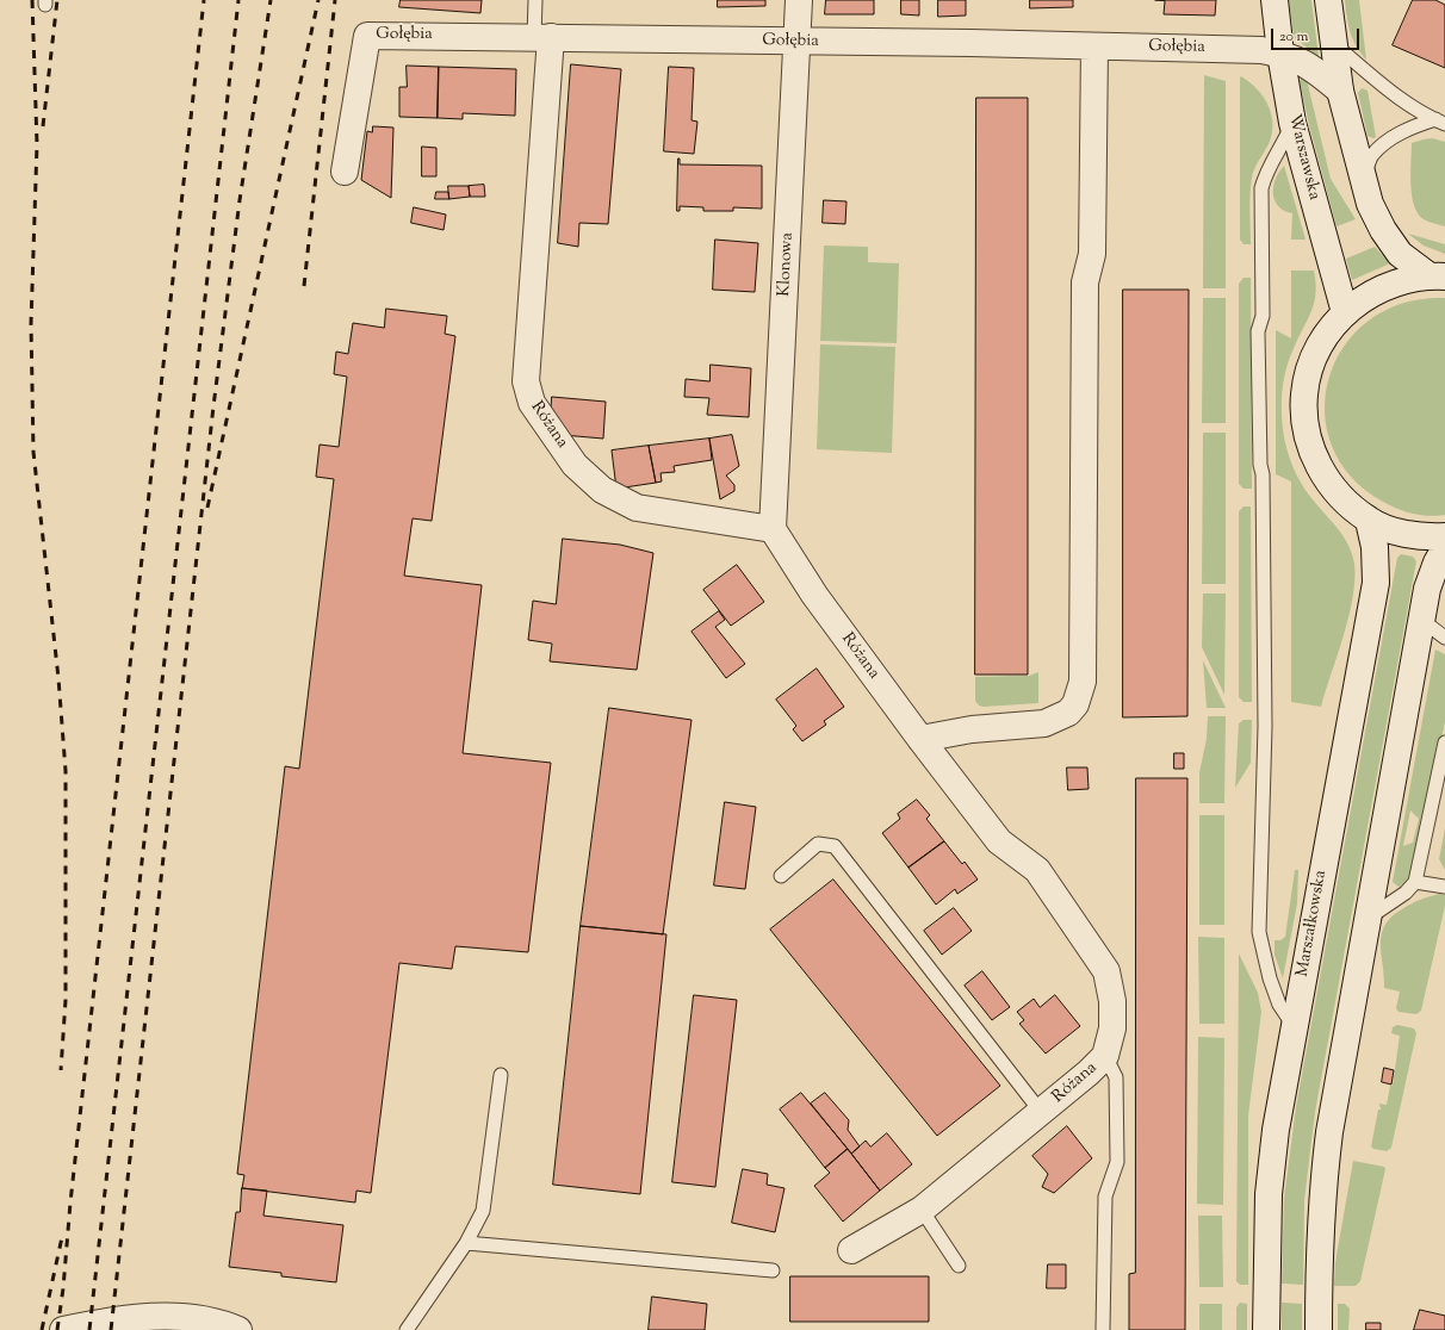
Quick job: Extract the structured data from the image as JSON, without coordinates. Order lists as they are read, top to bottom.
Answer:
{
  "streets": {
    "street": [
      "Gołębia",
      "Warszawska",
      "Klonowa",
      "Różana",
      "Marszałkowska"
    ]
  },
  "crossings": [
    ["Gołębia", "Warszawska"],
    ["Gołębia", "Klonowa"],
    ["Gołębia", "Różana"],
    ["Klonowa", "Różana"]
  ],
  "scale_bar": "20 m"
}
